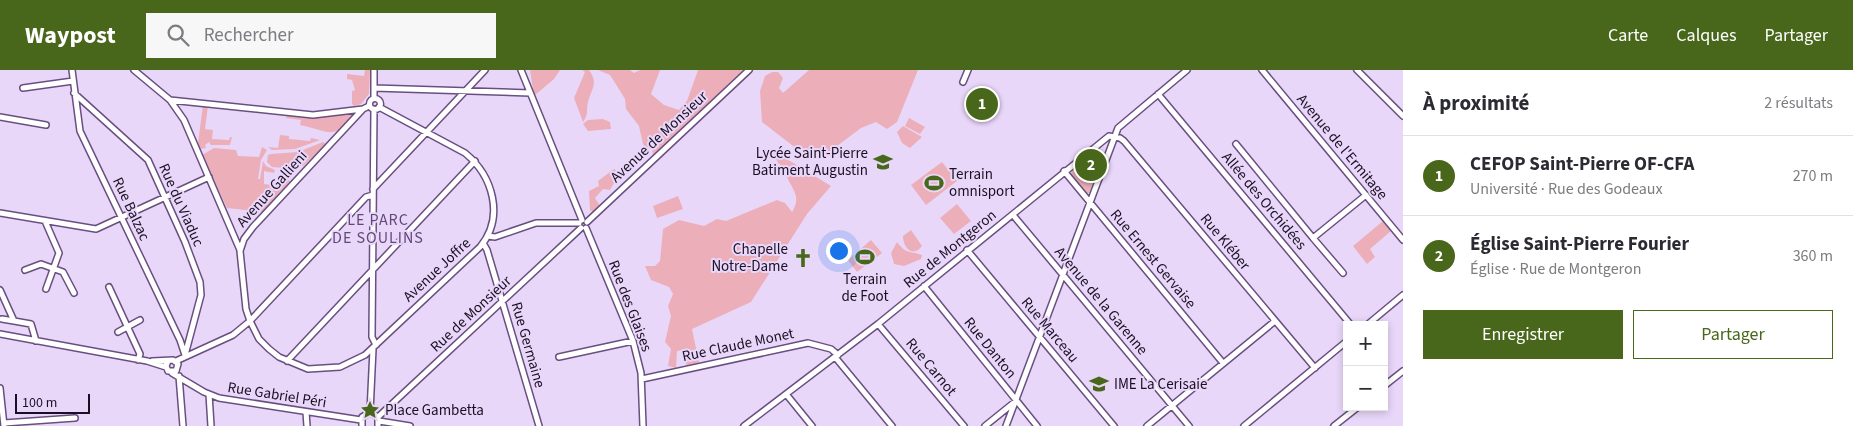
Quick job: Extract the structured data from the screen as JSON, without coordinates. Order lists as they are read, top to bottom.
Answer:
{
  "streets": {
    "street": [
      "Avenue de Monsieur",
      "Avenue de l'Ermitage",
      "Avenue Gallieni",
      "Allée des Orchidées",
      "Rue du Viaduc",
      "Rue Balzac",
      "Rue Kléber",
      "Rue de Montgeron",
      "Rue Ernest Gervaise",
      "Avenue Joffre",
      "Avenue de la Garenne",
      "Rue des Glaises",
      "Rue de Monsieur",
      "Rue Marceau",
      "Rue Germaine",
      "Rue Claude Monet",
      "Rue Danton",
      "Rue Carnot",
      "Rue Gabriel Péri"
    ]
  },
  "crossings": [
    ["Avenue de Monsieur", "Rue des Glaises"],
    ["Avenue de Monsieur", "Rue de Monsieur"],
    ["Avenue Gallieni", "Avenue Joffre"],
    ["Allée des Orchidées", "Rue de Montgeron"],
    ["Rue du Viaduc", "Rue Balzac"],
    ["Rue Kléber", "Rue de Montgeron"],
    ["Rue de Montgeron", "Rue Ernest Gervaise"],
    ["Rue de Montgeron", "Avenue de la Garenne"],
    ["Rue de Montgeron", "Rue Marceau"],
    ["Rue de Montgeron", "Rue Claude Monet"],
    ["Rue de Montgeron", "Rue Danton"],
    ["Rue de Montgeron", "Rue Carnot"],
    ["Avenue Joffre", "Rue Germaine"],
    ["Rue des Glaises", "Rue de Monsieur"],
    ["Rue des Glaises", "Rue Claude Monet"],
    ["Rue de Monsieur", "Rue Germaine"]
  ],
  "districts": ["LE PARC DE SOULINS"],
  "places": {
    "school or university": ["Lycée Saint-Pierre Batiment Augustin", "IME La Cerisaie"],
    "sports": ["Terrain omnisport", "Terrain de Foot"],
    "church": ["Chapelle Notre-Dame"],
    "place": ["Place Gambetta"]
  },
  "scale_bar": "100 m",
  "page": {
    "header": "Waypost",
    "search": "Rechercher",
    "nav": ["Carte", "Calques", "Partager"],
    "heading": ["À proximité", "2 résultats"],
    "pins": ["1", "2"],
    "list": [
      {
        "mark": "1",
        "name": "CEFOP Saint-Pierre OF-CFA",
        "note": "Université · Rue des Godeaux",
        "value": "270 m"
      },
      {
        "mark": "2",
        "name": "Église Saint-Pierre Fourier",
        "note": "Église · Rue de Montgeron",
        "value": "360 m"
      }
    ],
    "buttons": ["Enregistrer", "Partager"],
    "map_buttons": ["+", "−"],
    "scale": "100 m"
  }
}
